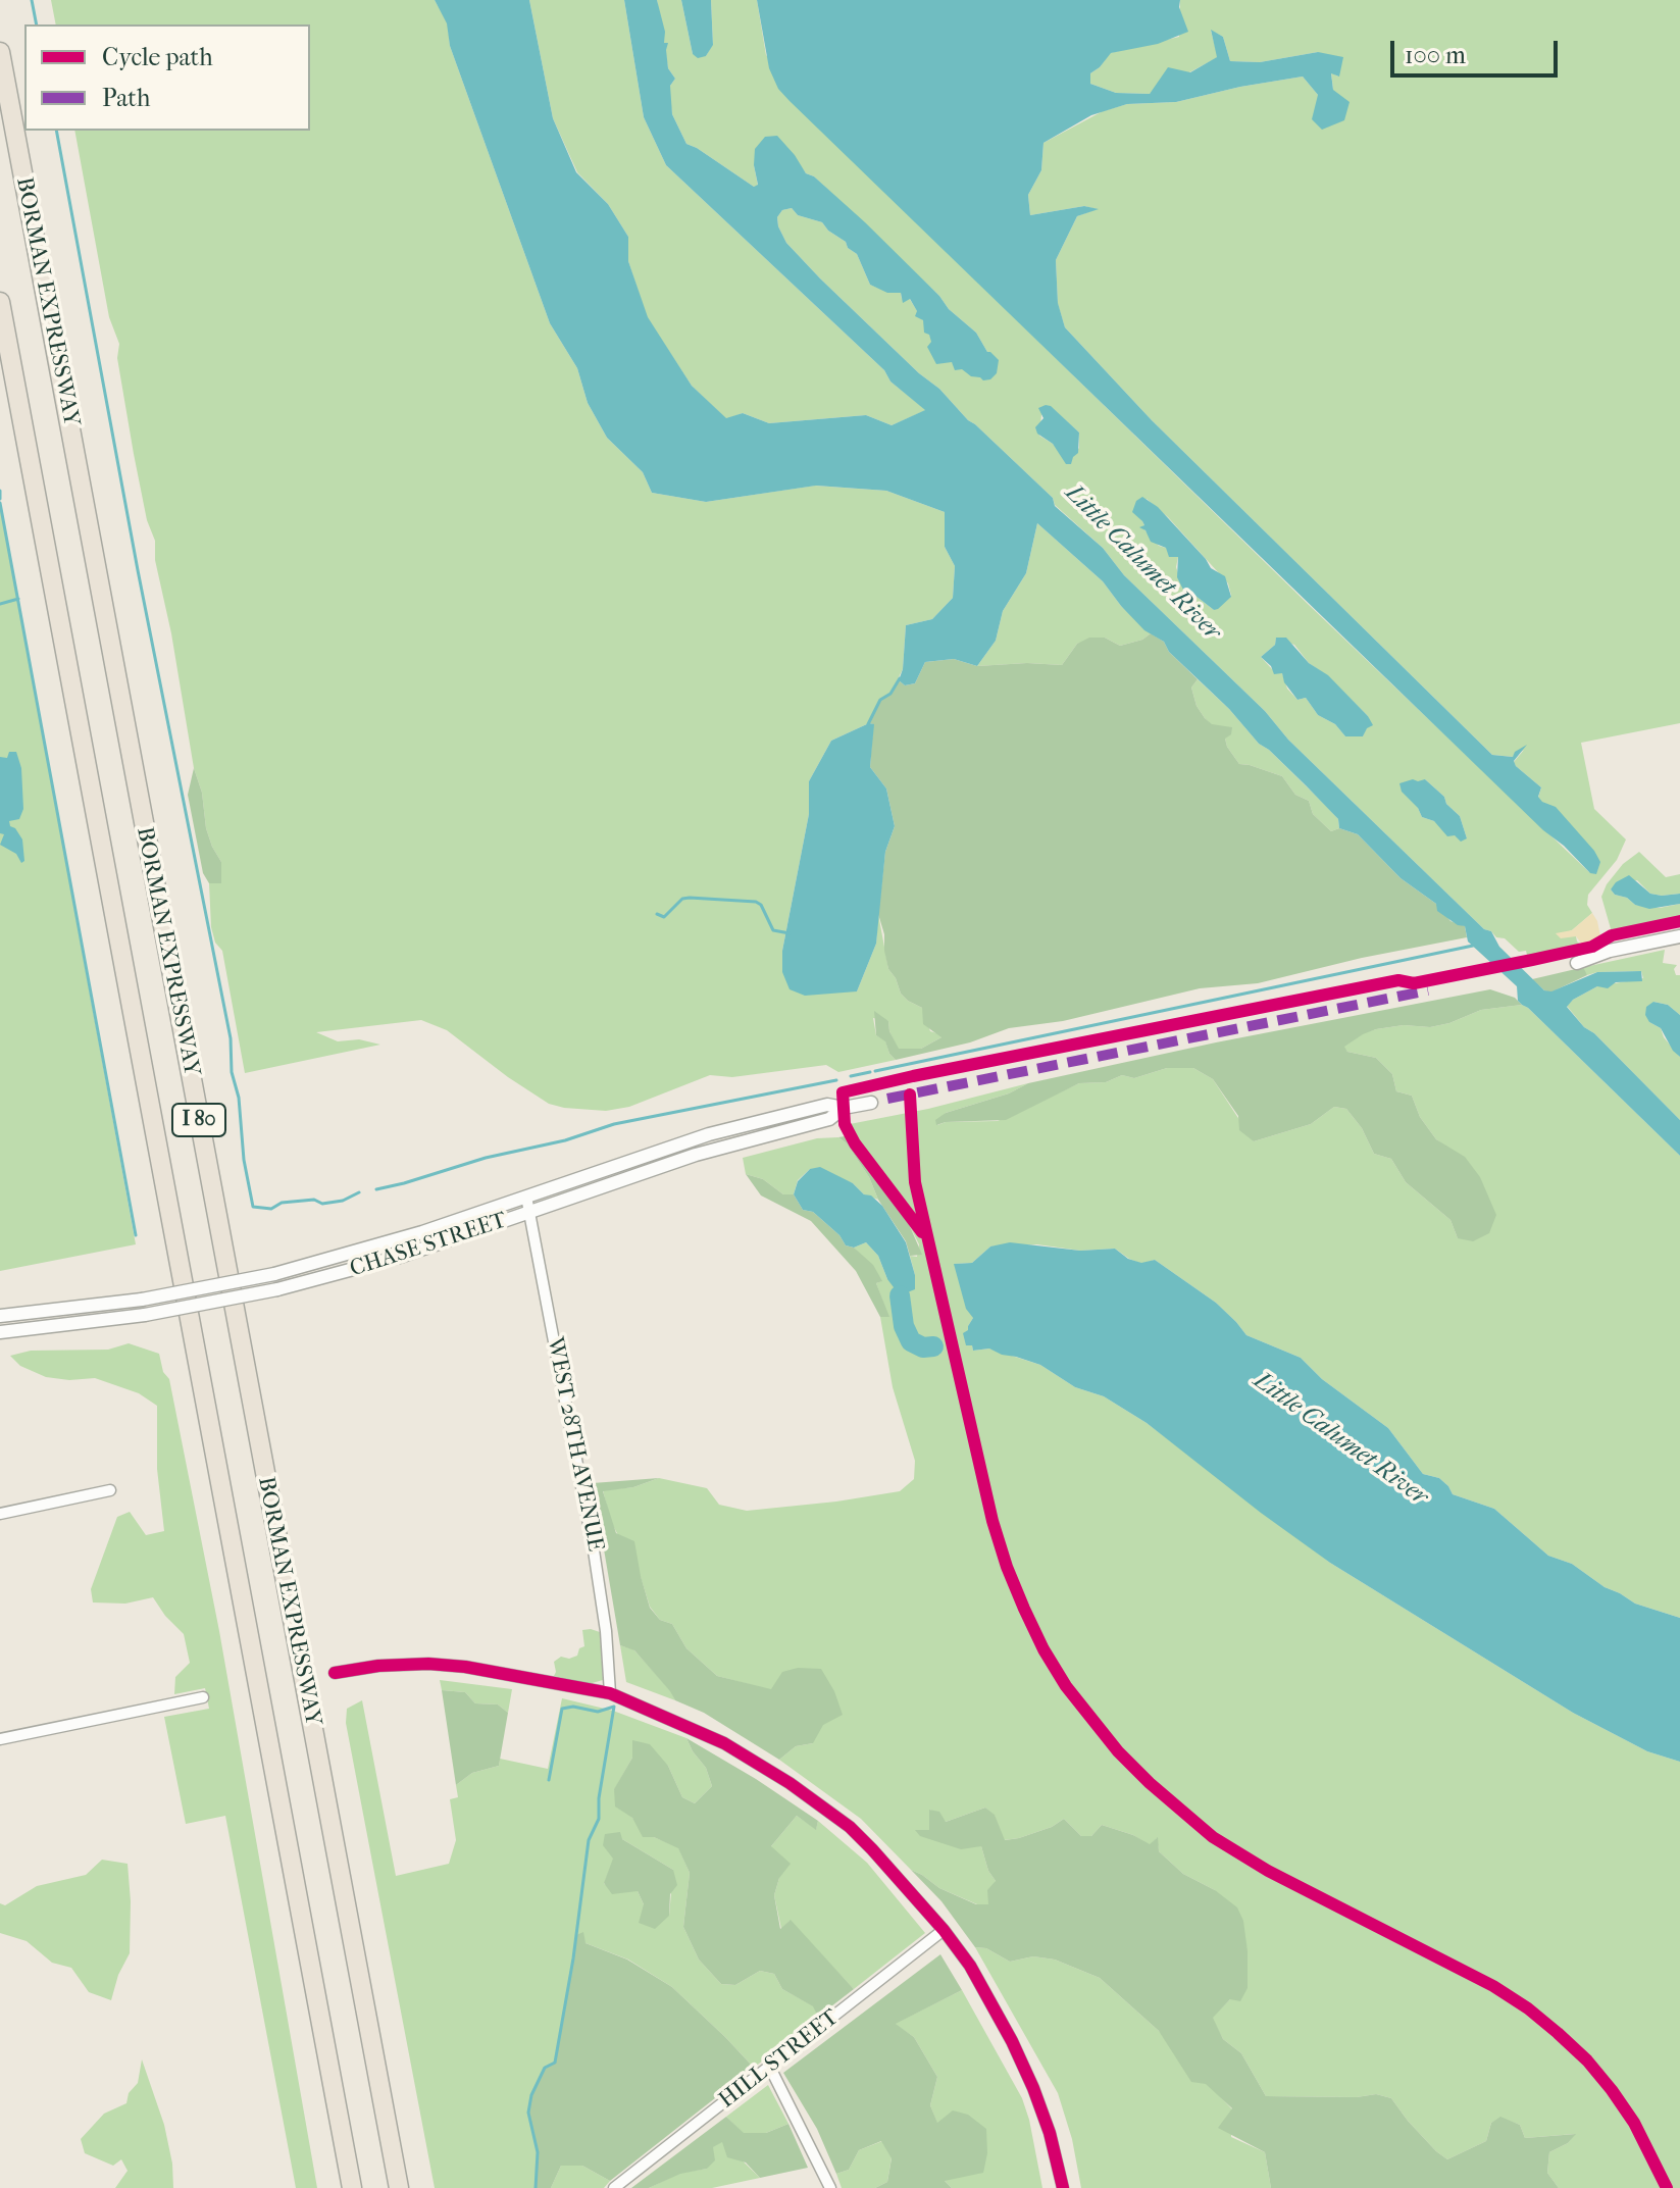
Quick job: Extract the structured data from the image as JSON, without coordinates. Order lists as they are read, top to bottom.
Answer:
{
  "streets": {
    "highway": ["BORMAN EXPRESSWAY", "I 80"],
    "street": ["CHASE STREET", "WEST 28TH AVENUE", "HILL STREET"]
  },
  "crossings": [
    ["CHASE STREET", "WEST 28TH AVENUE"]
  ],
  "water": ["Little Calumet River"],
  "legend": ["Cycle path", "Path"],
  "scale_bar": "100 m"
}
